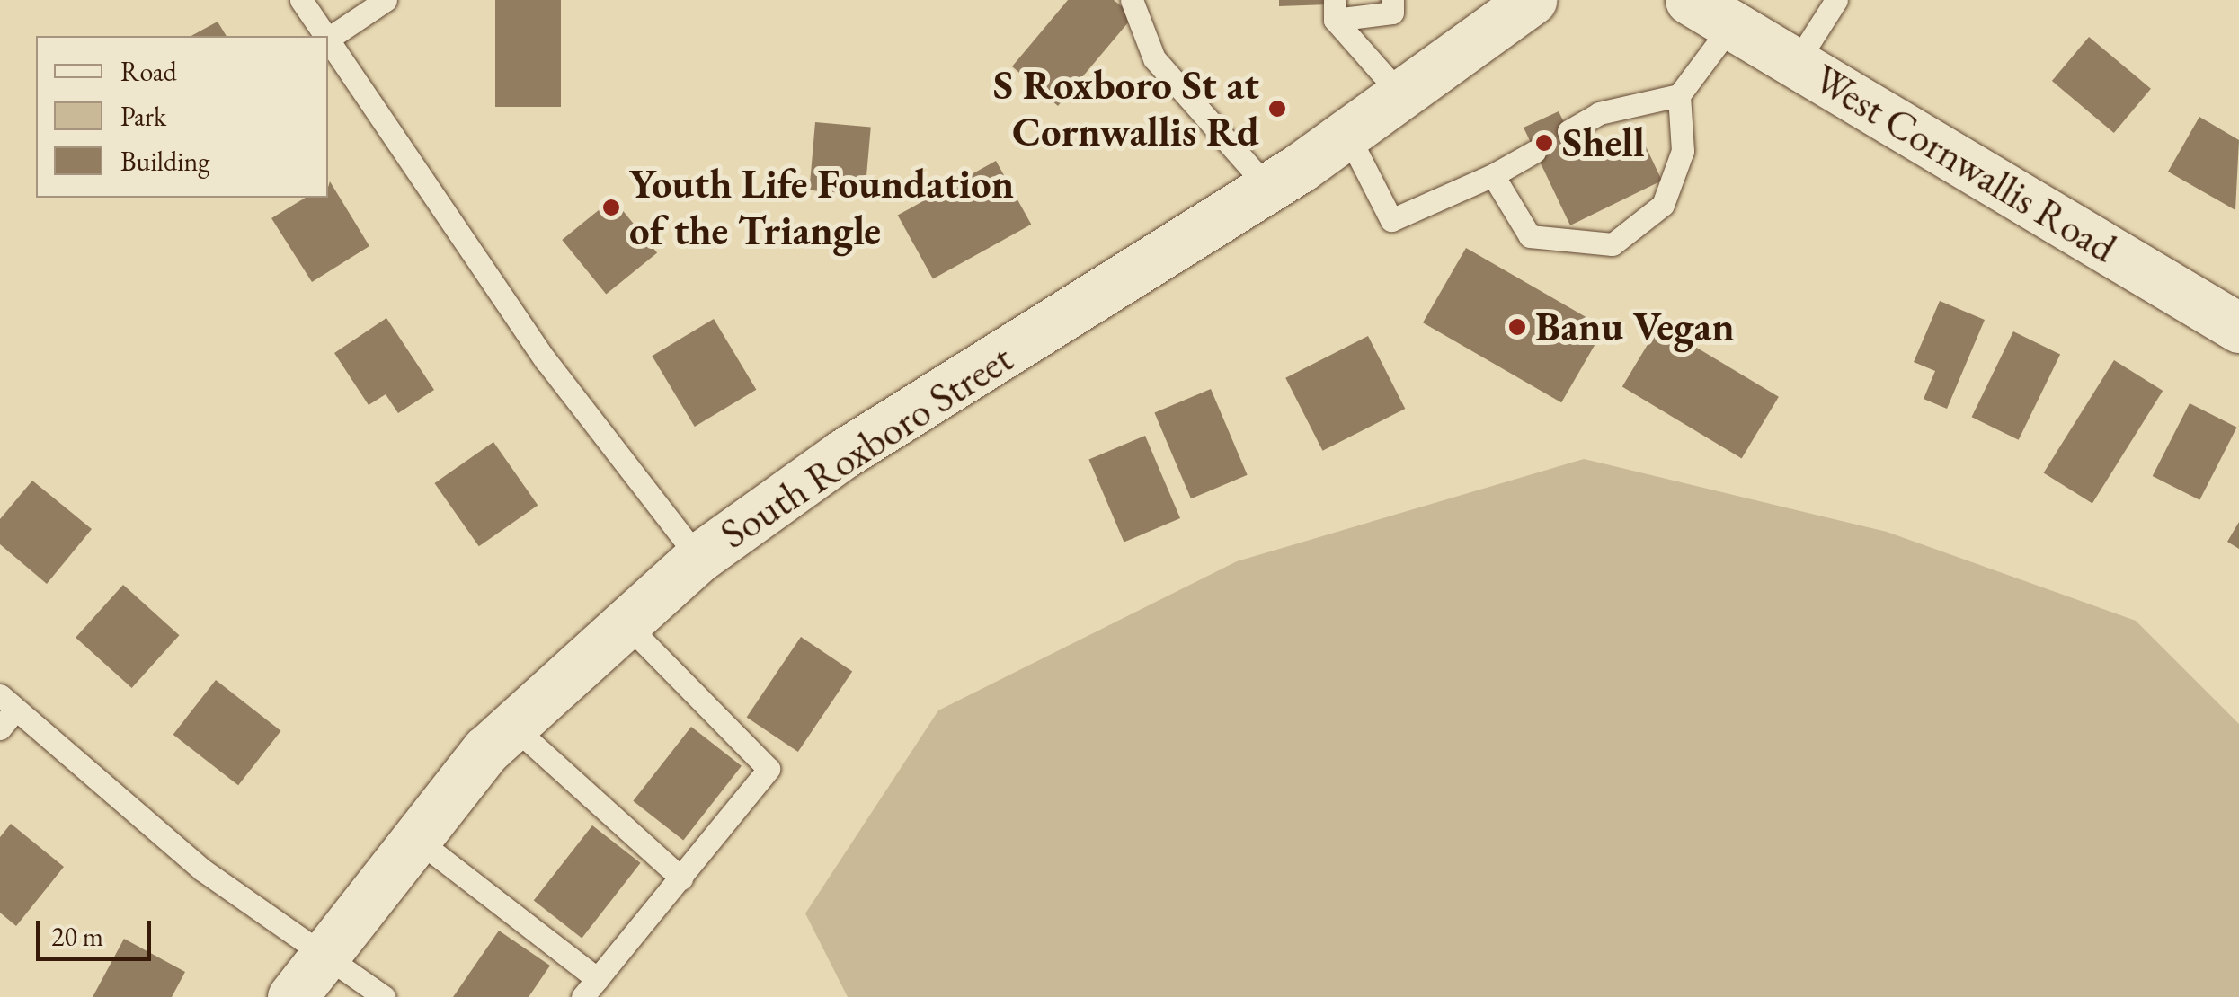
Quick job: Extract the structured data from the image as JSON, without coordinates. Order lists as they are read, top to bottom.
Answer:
{
  "streets": {
    "street": ["West Cornwallis Road", "South Roxboro Street"]
  },
  "places": [
    "S Roxboro St at Cornwallis Rd",
    "Shell",
    "Youth Life Foundation of the Triangle",
    "Banu Vegan"
  ],
  "legend": ["Road", "Park", "Building"],
  "scale_bar": "20 m"
}
